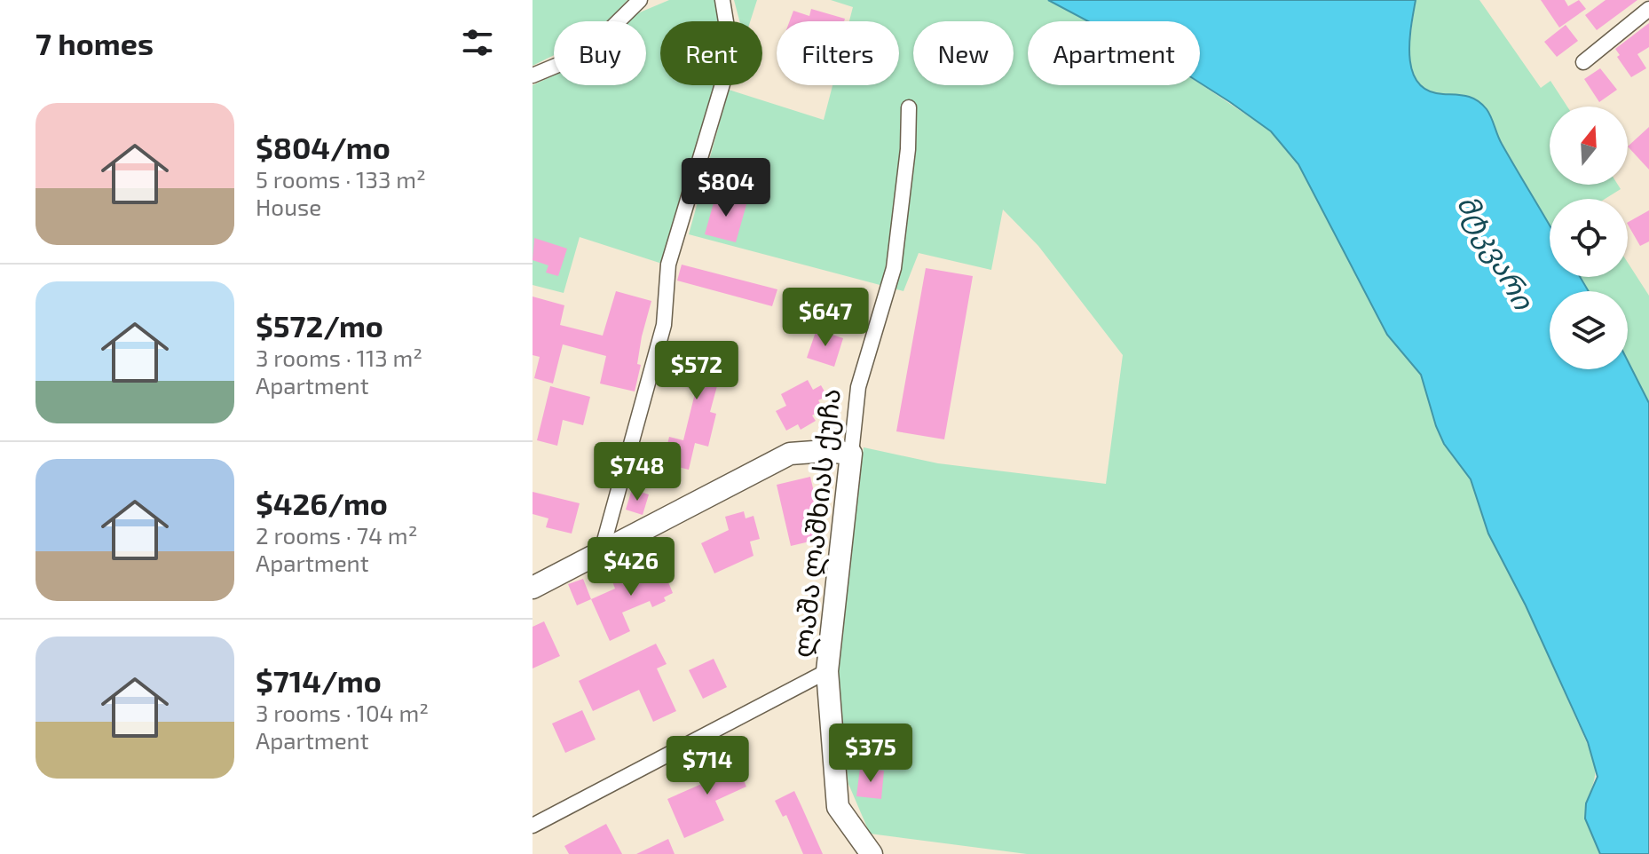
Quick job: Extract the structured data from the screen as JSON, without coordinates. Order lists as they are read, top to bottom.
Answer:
{
  "streets": {
    "street": ["ლაშა ლაშხიას ქუჩა"]
  },
  "water": ["მტკვარი"],
  "north": "top",
  "page": {
    "heading": "7 homes",
    "chip": [
      "Buy",
      "Rent",
      "Filters",
      "New",
      "Apartment"
    ],
    "list": [
      {
        "name": "$804/mo",
        "note": "5 rooms · 133 m² · House"
      },
      {
        "name": "$572/mo",
        "note": "3 rooms · 113 m² · Apartment"
      },
      {
        "name": "$426/mo",
        "note": "2 rooms · 74 m² · Apartment"
      },
      {
        "name": "$714/mo",
        "note": "3 rooms · 104 m² · Apartment"
      }
    ],
    "price": [
      "$804",
      "$647",
      "$572",
      "$748",
      "$426",
      "$375",
      "$714"
    ]
  }
}
